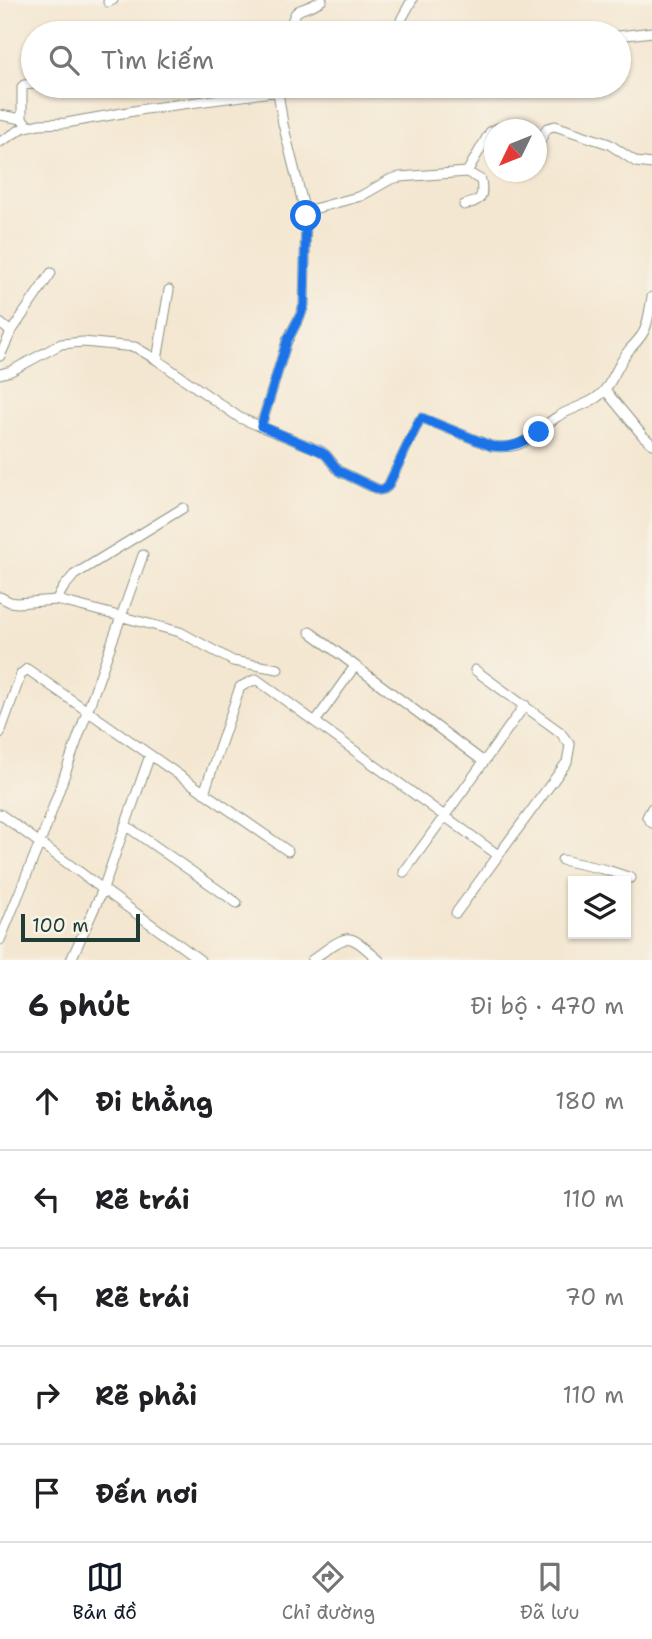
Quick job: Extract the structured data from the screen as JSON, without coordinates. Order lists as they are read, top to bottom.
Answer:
{
  "scale_bar": "100 m",
  "north": "bottom left",
  "page": {
    "search": "Tìm kiếm",
    "scale": "100 m",
    "heading": ["6 phút", "Đi bộ · 470 m"],
    "list": [
      ["Đi thẳng", "180 m"],
      ["Rẽ trái", "110 m"],
      ["Rẽ trái", "70 m"],
      ["Rẽ phải", "110 m"],
      "Đến nơi"
    ],
    "nav": ["Bản đồ", "Chỉ đường", "Đã lưu"]
  }
}
